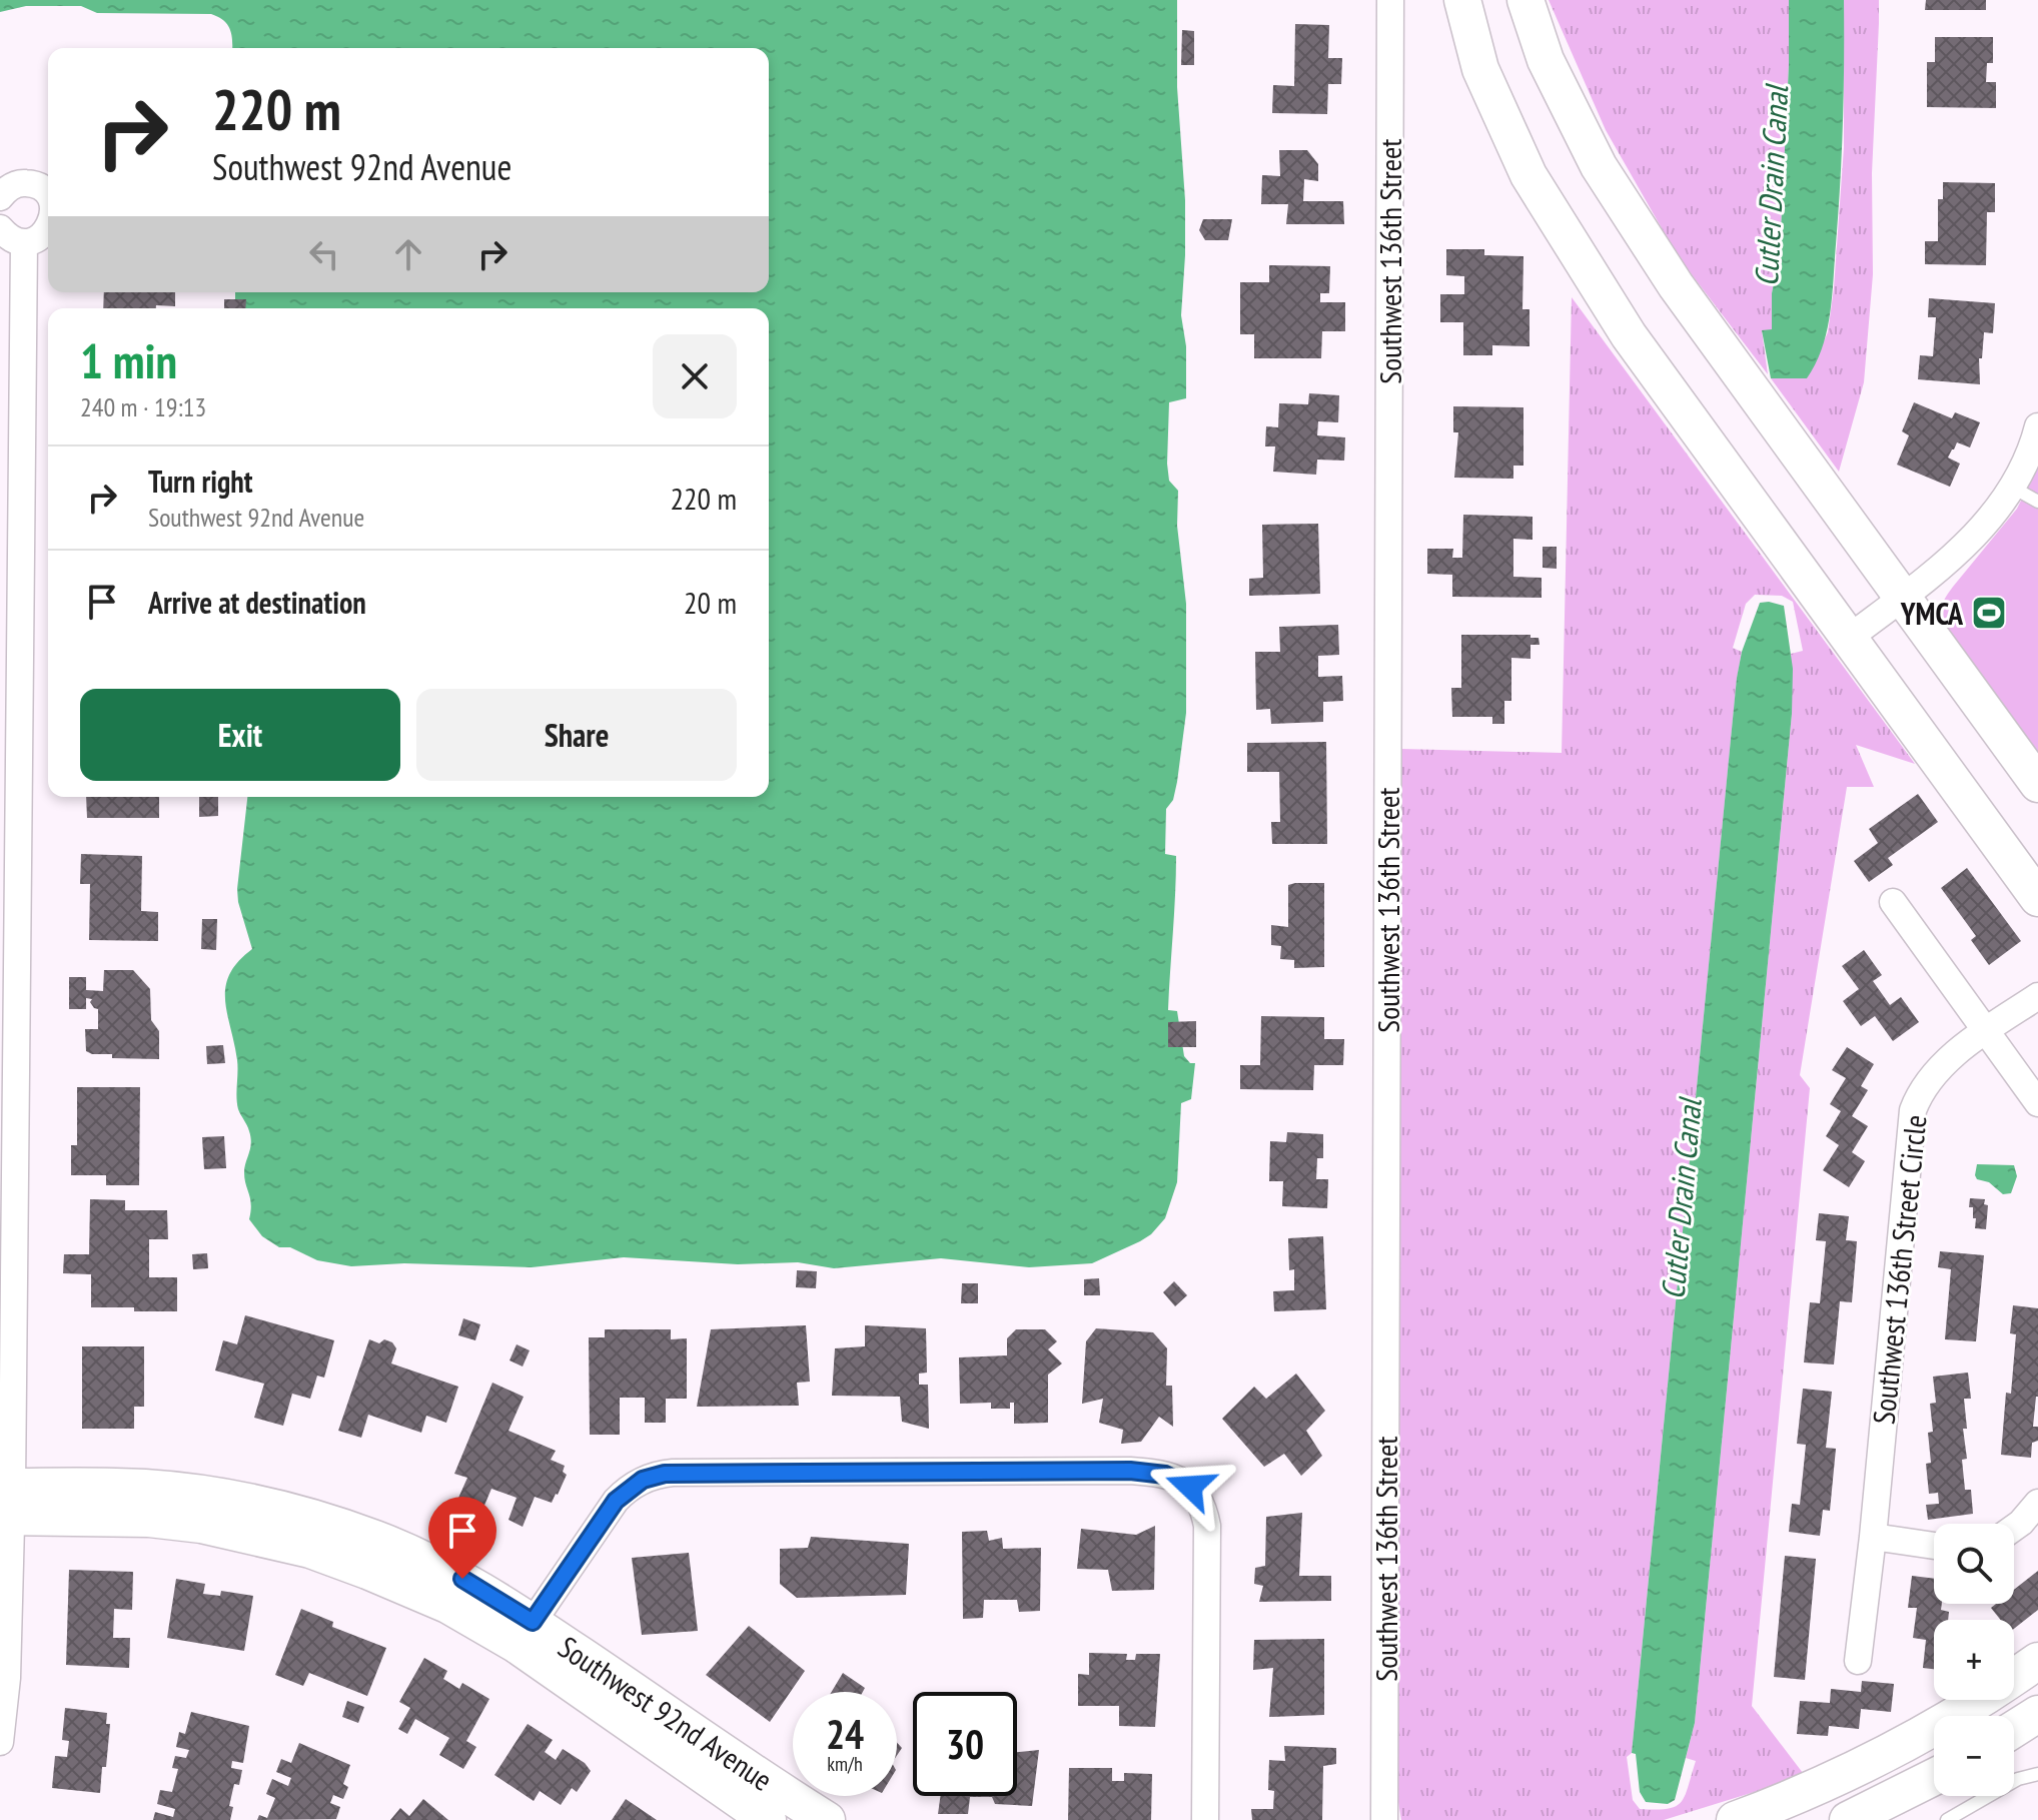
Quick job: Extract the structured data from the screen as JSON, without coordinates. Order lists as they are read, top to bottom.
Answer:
{
  "streets": {
    "street": ["Southwest 136th Street", "Southwest 136th Street Circle", "Southwest 92nd Avenue"]
  },
  "water": ["Cutler Drain Canal"],
  "places": {
    "sports": ["YMCA"]
  },
  "page": {
    "turn": ["220 m", "Southwest 92nd Avenue"],
    "heading": ["1 min", "240 m · 19:13"],
    "list": [
      {
        "name": "Turn right",
        "note": "Southwest 92nd Avenue",
        "value": "220 m"
      },
      {
        "name": "Arrive at destination",
        "value": "20 m"
      }
    ],
    "buttons": ["Exit", "Share"],
    "map_buttons": ["+", "−"],
    "speed": "24 km/h",
    "limit": "30"
  }
}
